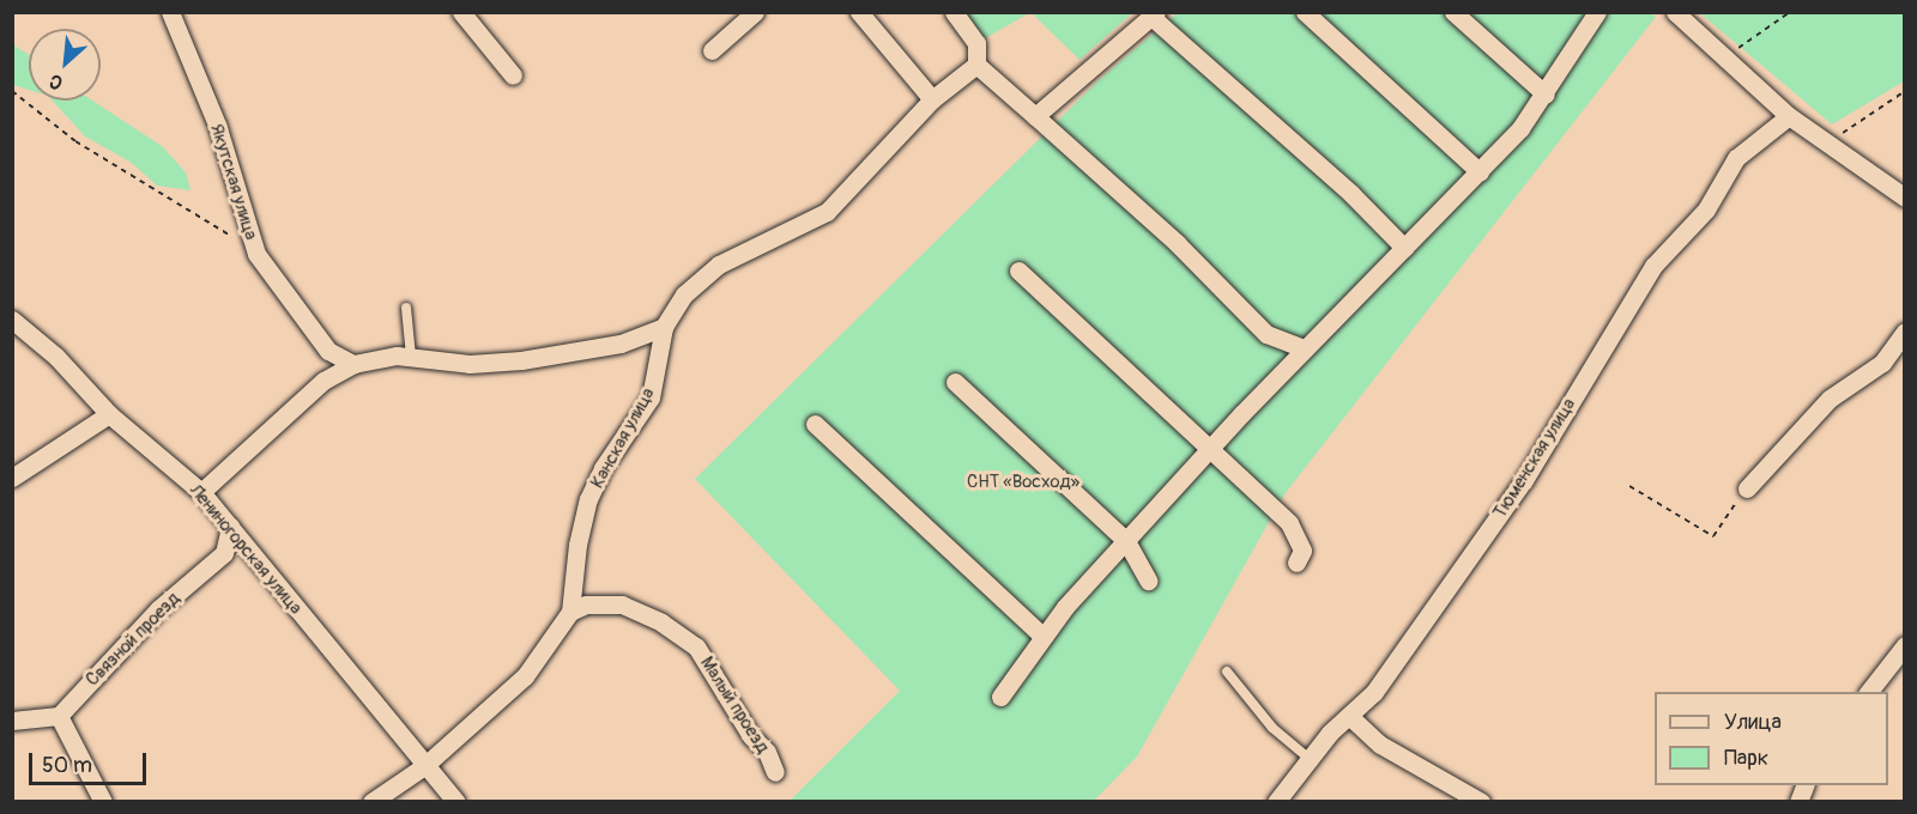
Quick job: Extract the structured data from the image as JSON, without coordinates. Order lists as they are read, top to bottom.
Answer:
{
  "streets": {
    "street": [
      "Якутская улица",
      "Канская улица",
      "Тюменская улица",
      "Лениногорская улица",
      "Связной проезд",
      "Малый проезд"
    ]
  },
  "crossings": [
    ["Канская улица", "Лениногорская улица"],
    ["Канская улица", "Малый проезд"],
    ["Лениногорская улица", "Связной проезд"]
  ],
  "parks": ["СНТ «Восход»"],
  "legend": ["Улица", "Парк"],
  "scale_bar": "50 m",
  "north": "bottom left"
}
